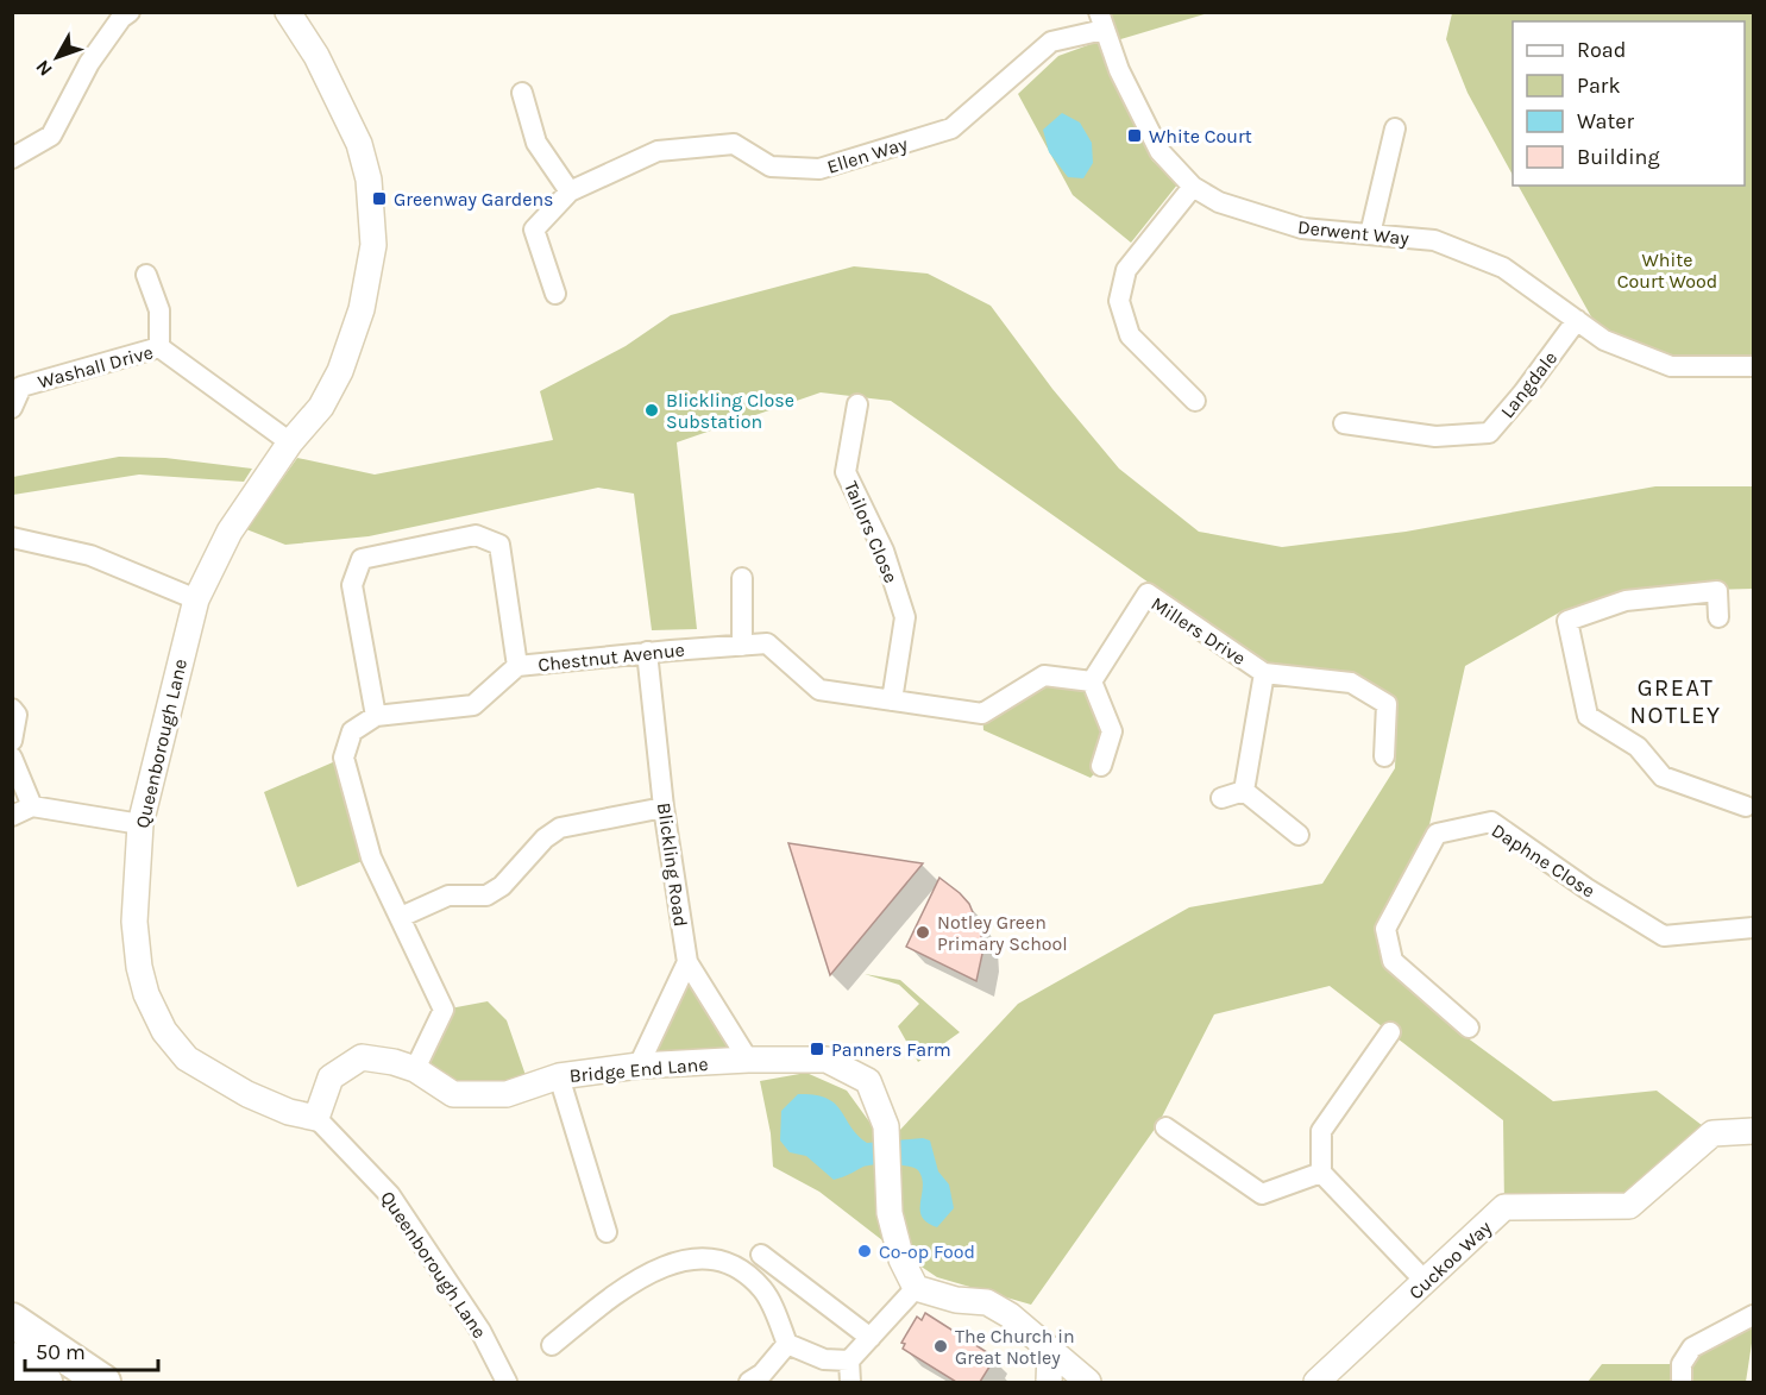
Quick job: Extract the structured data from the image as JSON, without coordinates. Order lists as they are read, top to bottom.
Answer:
{
  "streets": {
    "street": [
      "Ellen Way",
      "Derwent Way",
      "Washall Drive",
      "Langdale",
      "Tailors Close",
      "Millers Drive",
      "Chestnut Avenue",
      "Queenborough Lane",
      "Daphne Close",
      "Blickling Road",
      "Bridge End Lane",
      "Cuckoo Way"
    ]
  },
  "crossings": [
    ["Ellen Way", "Derwent Way"],
    ["Derwent Way", "Langdale"],
    ["Washall Drive", "Queenborough Lane"],
    ["Tailors Close", "Chestnut Avenue"],
    ["Millers Drive", "Chestnut Avenue"],
    ["Chestnut Avenue", "Blickling Road"],
    ["Queenborough Lane", "Bridge End Lane"],
    ["Blickling Road", "Bridge End Lane"]
  ],
  "districts": ["GREAT NOTLEY"],
  "parks": ["White Court Wood"],
  "places": {
    "transit": ["White Court", "Greenway Gardens", "Panners Farm"],
    "other": [
      "Blickling Close Substation",
      "Notley Green Primary School",
      "Co-op Food",
      "The Church in Great Notley"
    ]
  },
  "legend": [
    "Road",
    "Park",
    "Water",
    "Building"
  ],
  "scale_bar": "50 m",
  "north": "bottom left"
}
